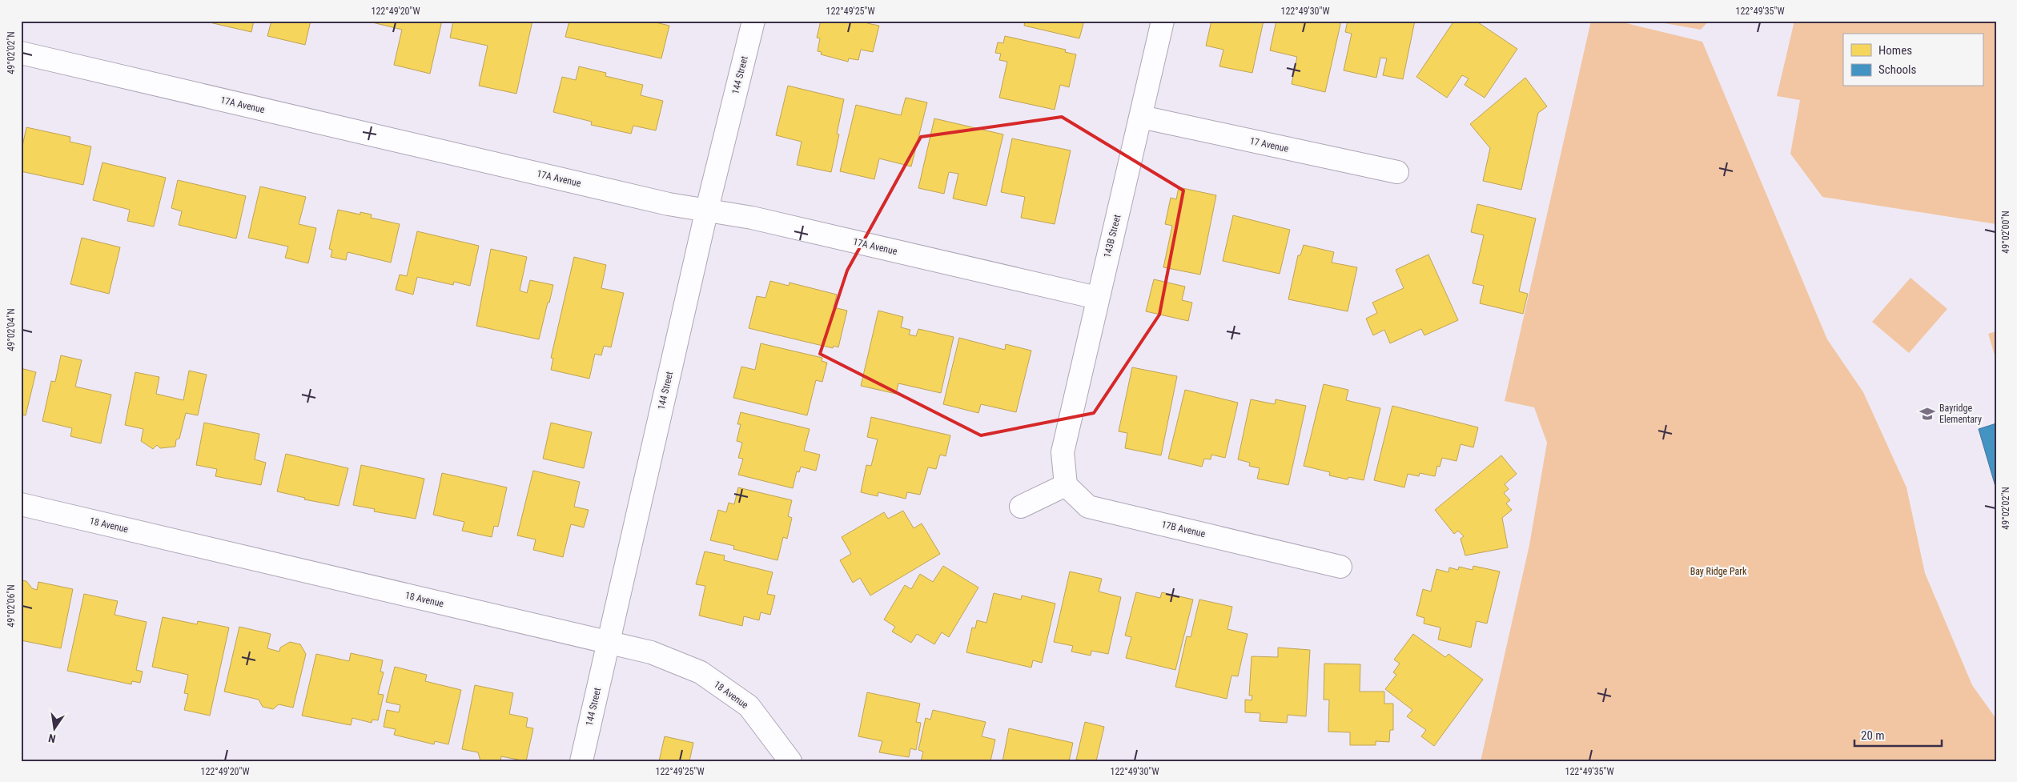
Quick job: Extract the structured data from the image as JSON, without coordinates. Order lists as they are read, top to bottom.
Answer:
{
  "streets": {
    "street": [
      "144 Street",
      "17A Avenue",
      "17 Avenue",
      "143B Street",
      "18 Avenue",
      "17B Avenue"
    ]
  },
  "crossings": [
    ["144 Street", "17A Avenue"],
    ["144 Street", "18 Avenue"],
    ["17A Avenue", "143B Street"],
    ["17 Avenue", "143B Street"],
    ["143B Street", "17B Avenue"]
  ],
  "parks": ["Bay Ridge Park"],
  "places": {
    "school or university": ["Bayridge Elementary"]
  },
  "legend": ["Homes", "Schools"],
  "scale_bar": "20 m",
  "north": "bottom",
  "coordinates": [
    "122°49'20\"W",
    "122°49'25\"W",
    "122°49'30\"W",
    "122°49'35\"W",
    "49°02'02\"N",
    "49°02'00\"N",
    "49°02'04\"N",
    "49°02'06\"N"
  ]
}
